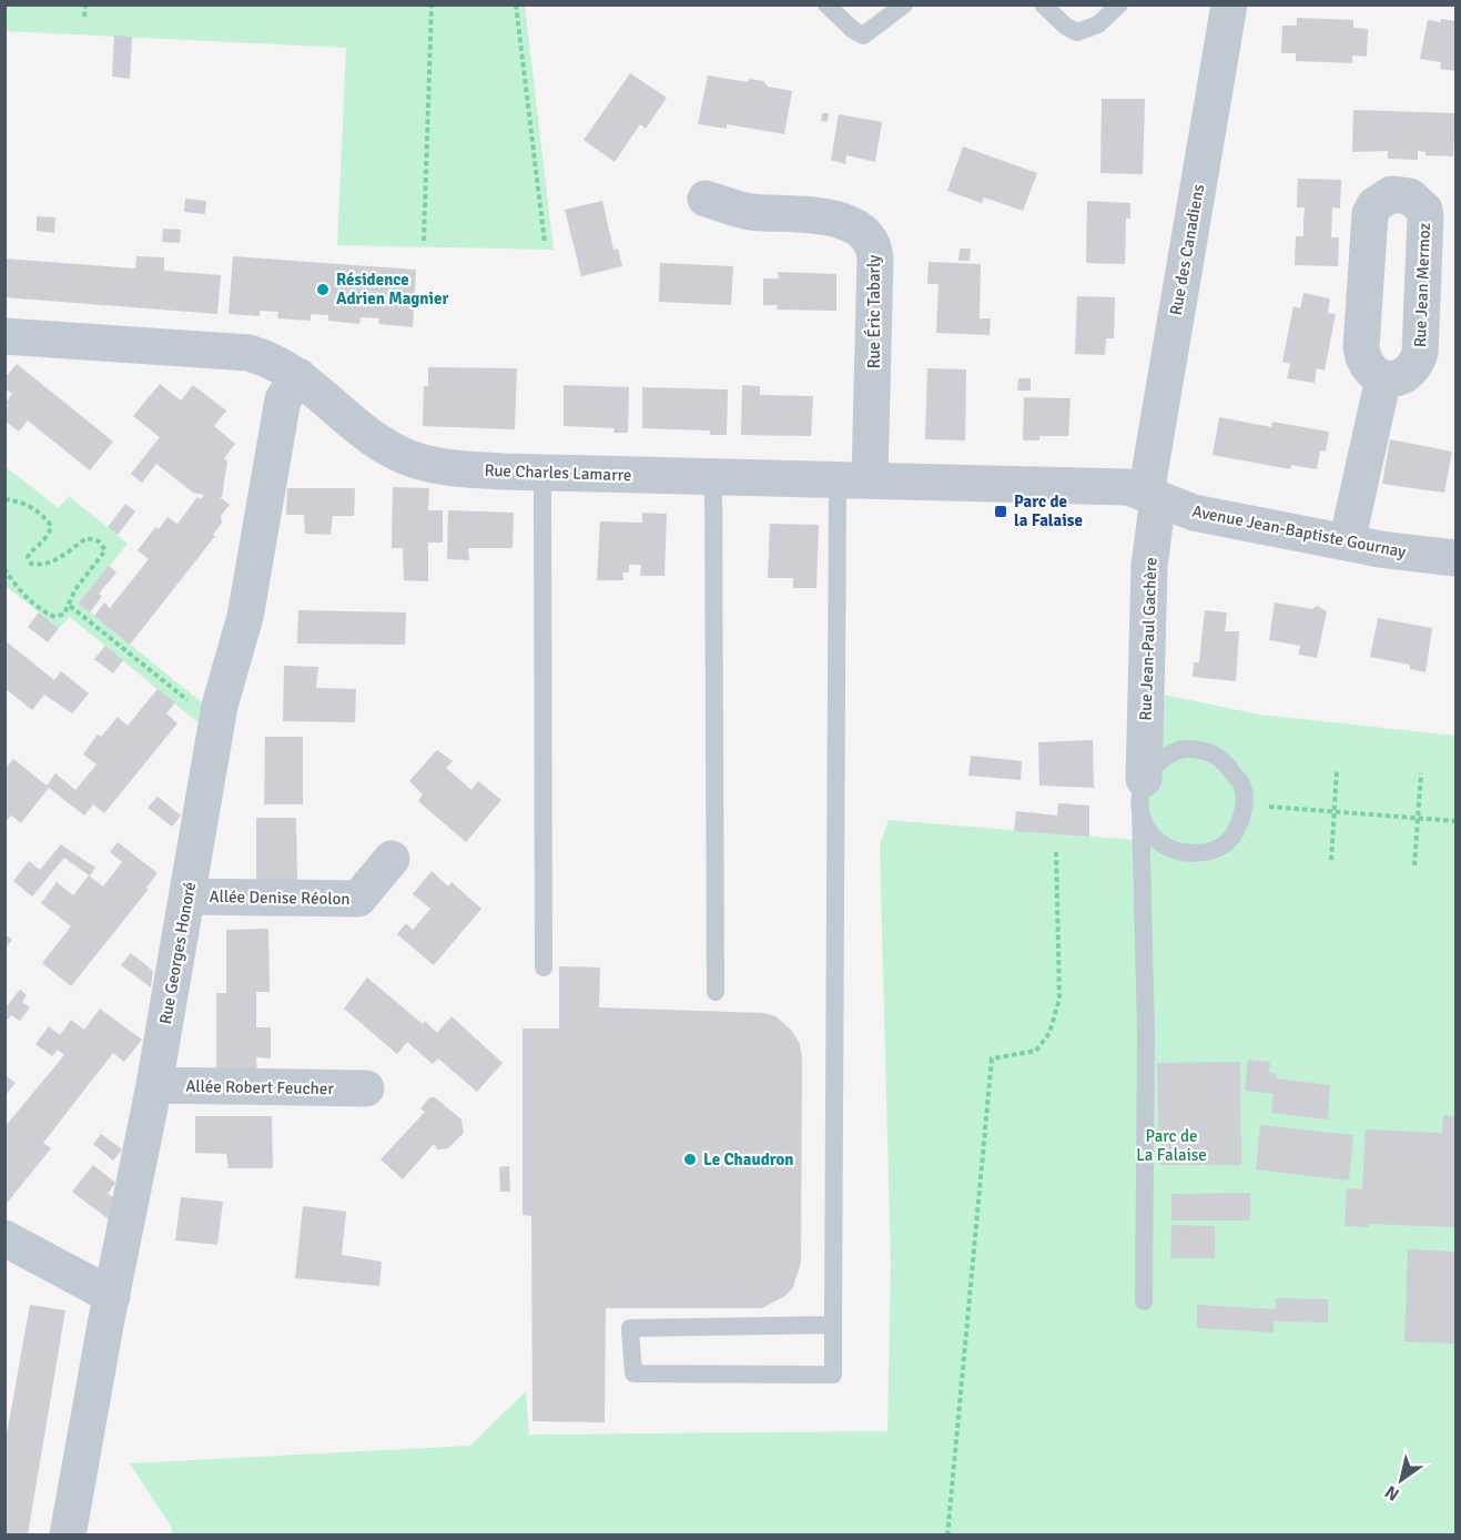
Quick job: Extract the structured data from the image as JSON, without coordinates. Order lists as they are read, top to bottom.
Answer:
{
  "streets": {
    "street": [
      "Rue des Canadiens",
      "Rue Éric Tabarly",
      "Rue Charles Lamarre",
      "Avenue Jean-Baptiste Gournay",
      "Rue Jean-Paul Gachère",
      "Allée Denise Réolon",
      "Rue Georges Honoré",
      "Allée Robert Feucher"
    ]
  },
  "crossings": [
    ["Rue des Canadiens", "Rue Charles Lamarre"],
    ["Rue des Canadiens", "Avenue Jean-Baptiste Gournay"],
    ["Rue des Canadiens", "Rue Jean-Paul Gachère"],
    ["Rue Éric Tabarly", "Rue Charles Lamarre"],
    ["Rue Charles Lamarre", "Avenue Jean-Baptiste Gournay"],
    ["Rue Charles Lamarre", "Rue Jean-Paul Gachère"],
    ["Rue Charles Lamarre", "Rue Georges Honoré"],
    ["Avenue Jean-Baptiste Gournay", "Rue Jean-Paul Gachère"],
    ["Allée Denise Réolon", "Rue Georges Honoré"],
    ["Rue Georges Honoré", "Allée Robert Feucher"]
  ],
  "parks": ["Parc de La Falaise"],
  "places": {
    "other": ["Résidence Adrien Magnier", "Le Chaudron"],
    "transit": ["Parc de la Falaise"]
  },
  "north": "bottom left"
}
